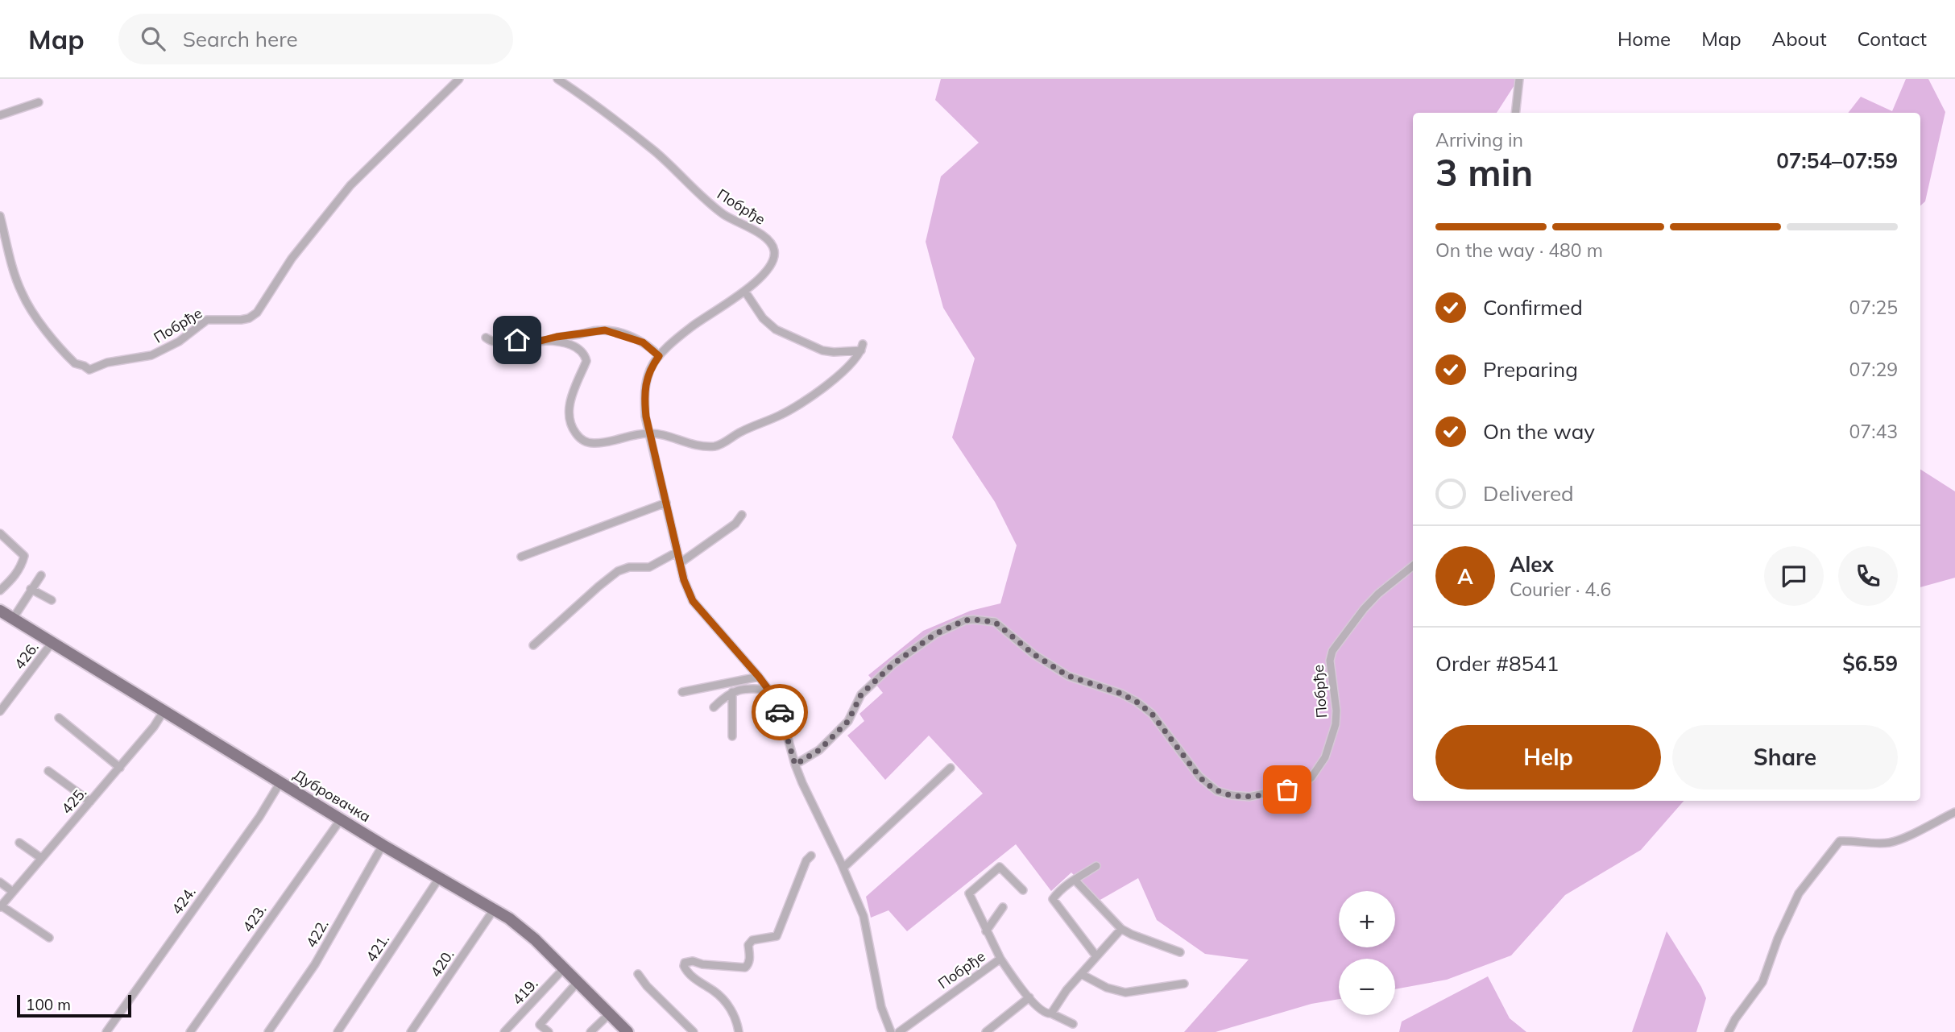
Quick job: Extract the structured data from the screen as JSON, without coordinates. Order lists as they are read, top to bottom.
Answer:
{
  "streets": {
    "main road": ["Дубровачка"],
    "street": [
      "Побрђе",
      "426.",
      "425.",
      "424.",
      "423.",
      "422.",
      "421.",
      "420.",
      "419."
    ]
  },
  "crossings": [
    ["426.", "Дубровачка"],
    ["Дубровачка", "425."],
    ["Дубровачка", "424."],
    ["Дубровачка", "423."],
    ["Дубровачка", "422."],
    ["Дубровачка", "421."],
    ["Дубровачка", "420."],
    ["Дубровачка", "419."]
  ],
  "scale_bar": "100 m",
  "page": {
    "header": "Map",
    "search": "Search here",
    "nav": [
      "Home",
      "Map",
      "About",
      "Contact"
    ],
    "heading": ["3 min", "Arriving in", "07:54–07:59"],
    "panel": [
      "Alex",
      "Courier · 4.6",
      "Order #8541",
      "$6.59"
    ],
    "bar": "On the way · 480 m",
    "list": [
      ["Confirmed", "07:25"],
      ["Preparing", "07:29"],
      ["On the way", "07:43"],
      "Delivered"
    ],
    "round": "A",
    "buttons": ["Help", "Share"],
    "map_buttons": ["+", "−"],
    "scale": "100 m"
  }
}
